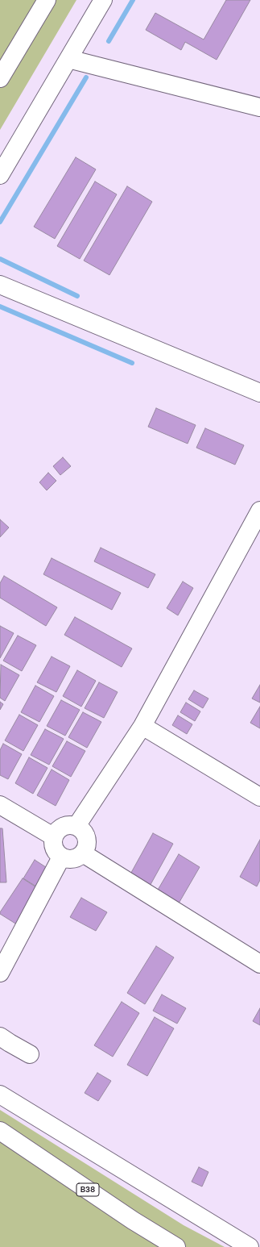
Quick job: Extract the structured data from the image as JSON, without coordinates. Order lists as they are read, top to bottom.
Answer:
{
  "streets": {
    "main road": ["B38"]
  }
}
